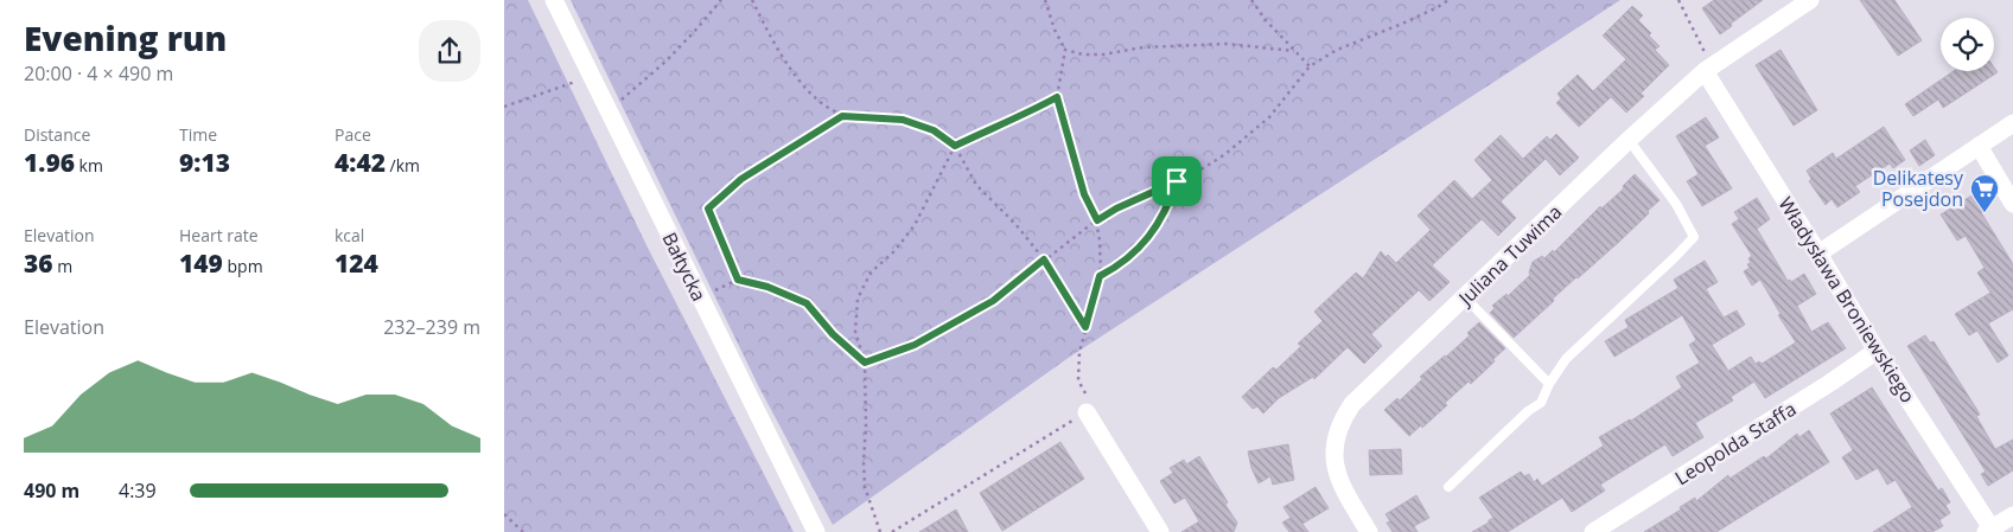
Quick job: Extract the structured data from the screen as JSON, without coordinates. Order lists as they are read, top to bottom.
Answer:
{
  "streets": {
    "street": [
      "Juliana Tuwima",
      "Bałtycka",
      "Władysława Broniewskiego",
      "Leopolda Staffa"
    ]
  },
  "crossings": [
    ["Juliana Tuwima", "Władysława Broniewskiego"],
    ["Władysława Broniewskiego", "Leopolda Staffa"]
  ],
  "places": {
    "supermarket": ["Delikatesy Posejdon"]
  },
  "page": {
    "heading": ["Evening run", "20:00 · 4 × 490 m"],
    "stats": [
      ["Distance", "1.96 km"],
      ["Time", "9:13"],
      ["Pace", "4:42 /km"],
      ["Elevation", "36 m"],
      ["Heart rate", "149 bpm"],
      ["kcal", "124"]
    ],
    "chart": ["Elevation", "232–239 m"],
    "list": [
      {
        "name": "490 m",
        "note": "4:39"
      }
    ]
  }
}
